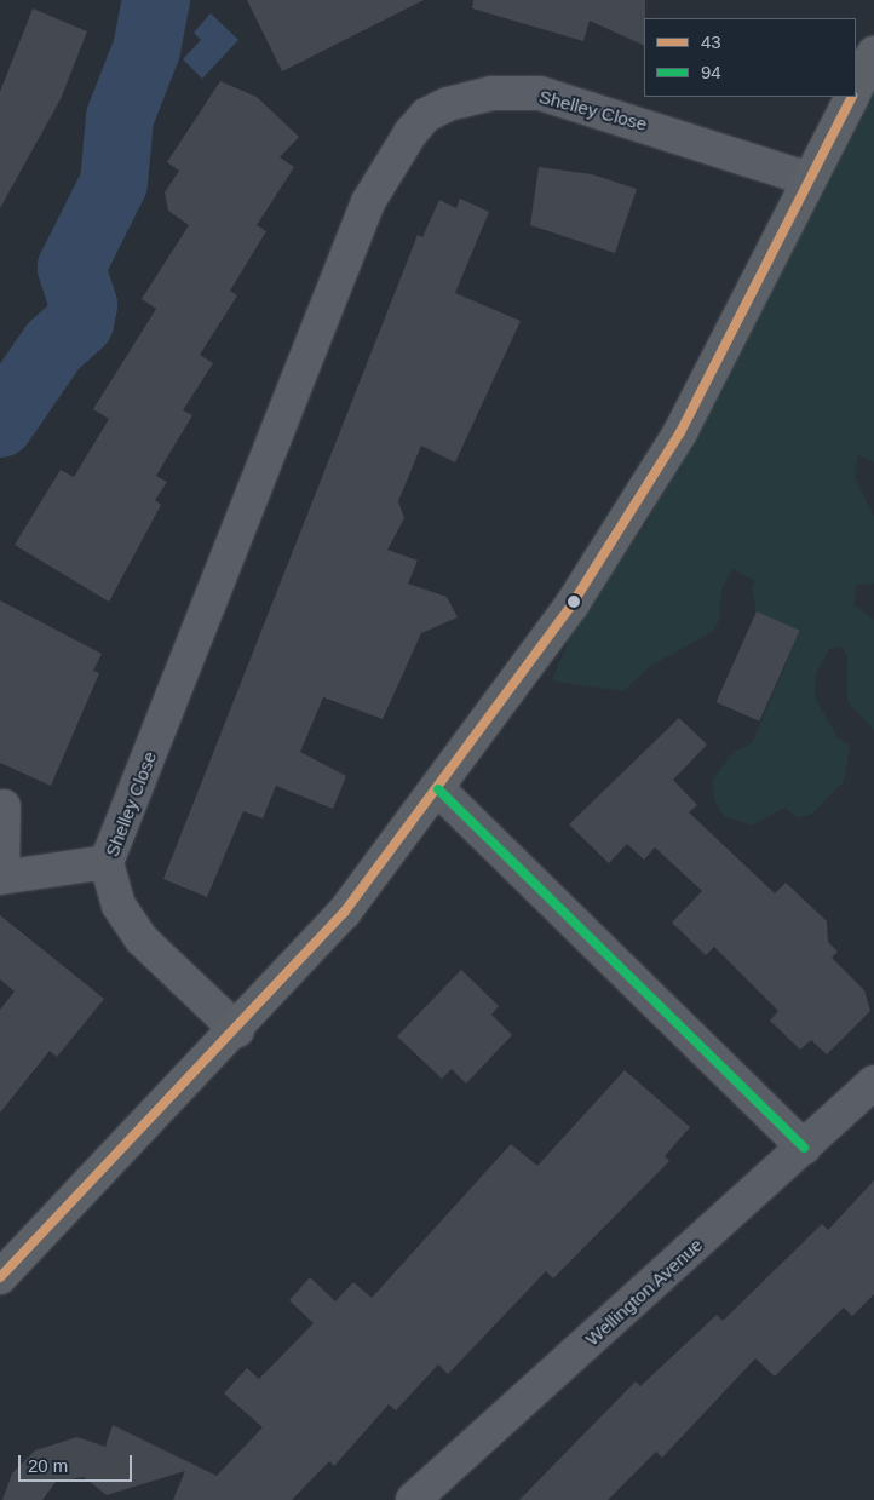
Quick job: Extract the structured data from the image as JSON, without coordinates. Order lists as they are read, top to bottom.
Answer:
{
  "streets": {
    "street": ["Shelley Close", "Wellington Avenue"]
  },
  "lines": ["transit line 43", "transit line 94"],
  "legend": ["43", "94"],
  "scale_bar": "20 m"
}
